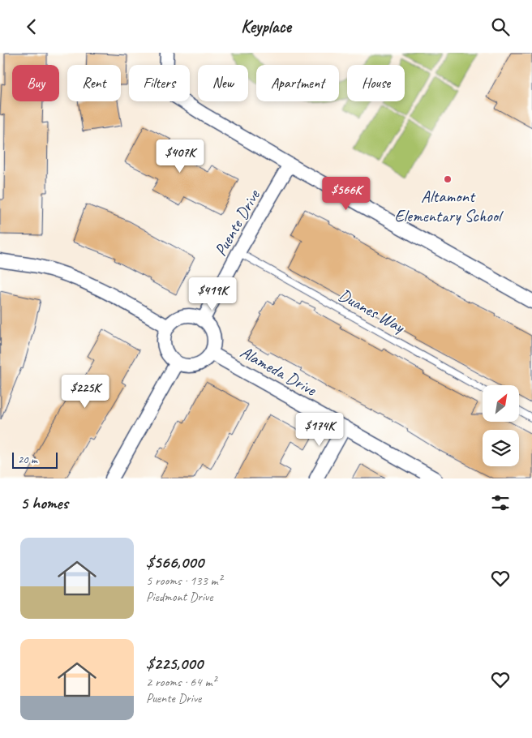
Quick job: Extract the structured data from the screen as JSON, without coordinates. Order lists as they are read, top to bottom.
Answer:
{
  "streets": {
    "street": ["Puente Drive", "Alameda Drive"],
    "lane": ["Duanes Way"]
  },
  "crossings": [
    ["Puente Drive", "Duanes Way"],
    ["Puente Drive", "Alameda Drive"]
  ],
  "places": ["Altamont Elementary School"],
  "scale_bar": "20 m",
  "north": "top right",
  "page": {
    "header": "Keyplace",
    "chip": [
      "Buy",
      "Rent",
      "Filters",
      "New",
      "Apartment",
      "House"
    ],
    "price": [
      "$407K",
      "$566K",
      "$419K",
      "$225K",
      "$174K"
    ],
    "scale": "20 m",
    "heading": "5 homes",
    "list": [
      {
        "name": "$566,000",
        "note": "5 rooms · 133 m² · Piedmont Drive"
      },
      {
        "name": "$225,000",
        "note": "2 rooms · 64 m² · Puente Drive"
      }
    ]
  }
}
